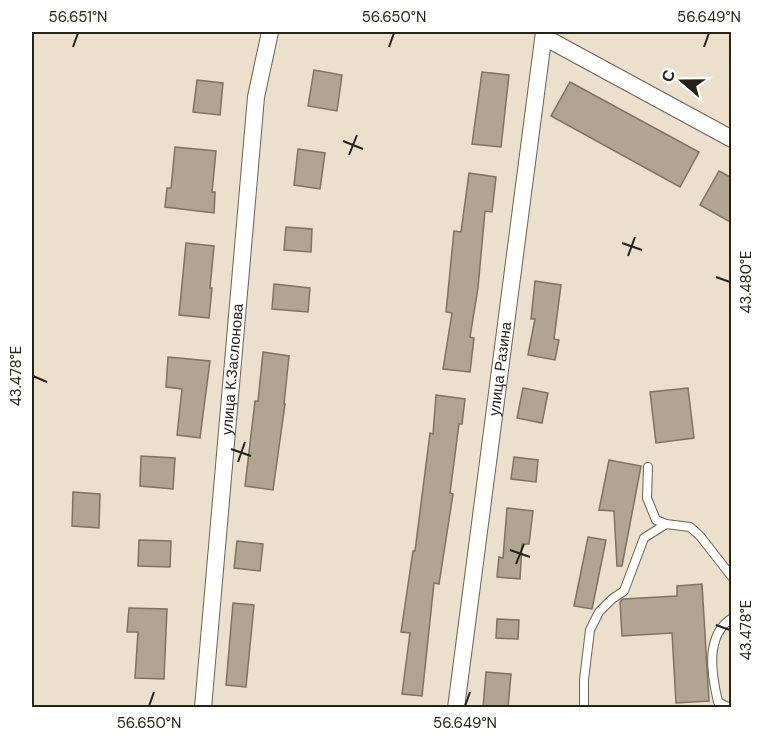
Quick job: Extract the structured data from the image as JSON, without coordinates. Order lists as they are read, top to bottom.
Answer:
{
  "streets": {
    "street": ["улица К.Заслонова", "улица Разина"]
  },
  "north": "left",
  "coordinates": [
    "56.651°N",
    "56.650°N",
    "56.649°N",
    "43.480°E",
    "43.478°E"
  ]
}
